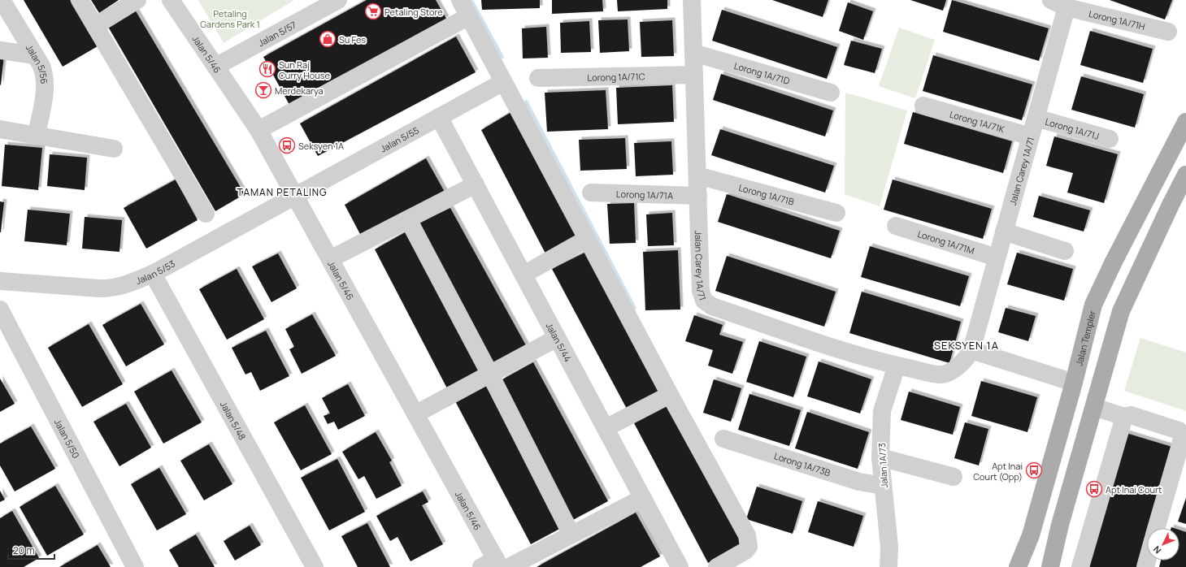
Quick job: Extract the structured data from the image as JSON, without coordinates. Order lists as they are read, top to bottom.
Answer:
{
  "streets": {
    "main road": ["Jalan Templer"],
    "street": [
      "Lorong 1A/71H",
      "Jalan 5/57",
      "Jalan 5/46",
      "Jalan 5/56",
      "Lorong 1A/71D",
      "Lorong 1A/71C",
      "Lorong 1A/71K",
      "Lorong 1A/71J",
      "Jalan 5/55",
      "Jalan Carey 1A/71",
      "Lorong 1A/71A",
      "Lorong 1A/71B",
      "Lorong 1A/71M",
      "Jalan 5/53",
      "Jalan 5/44",
      "Jalan 5/48",
      "Jalan 5/50",
      "Lorong 1A/73B",
      "Jalan 1A/73"
    ]
  },
  "crossings": [
    ["Lorong 1A/71H", "Jalan Carey 1A/71"],
    ["Jalan 5/57", "Jalan 5/46"],
    ["Jalan 5/46", "Jalan 5/55"],
    ["Jalan 5/46", "Jalan 5/53"],
    ["Lorong 1A/71D", "Jalan Carey 1A/71"],
    ["Lorong 1A/71C", "Jalan Carey 1A/71"],
    ["Lorong 1A/71K", "Jalan Carey 1A/71"],
    ["Lorong 1A/71J", "Jalan Carey 1A/71"],
    ["Jalan 5/55", "Jalan 5/53"],
    ["Jalan 5/55", "Jalan 5/44"],
    ["Jalan Carey 1A/71", "Lorong 1A/71A"],
    ["Jalan Carey 1A/71", "Lorong 1A/71B"],
    ["Jalan Carey 1A/71", "Lorong 1A/71M"],
    ["Jalan Carey 1A/71", "Jalan 1A/73"],
    ["Jalan 5/53", "Jalan 5/48"],
    ["Lorong 1A/73B", "Jalan 1A/73"]
  ],
  "districts": ["TAMAN PETALING", "SEKSYEN 1A"],
  "parks": ["Petaling Gardens Park 1"],
  "places": {
    "supermarket": ["Petaling Store"],
    "shop": ["Su Fes"],
    "restaurant": ["Sun Raj Curry House"],
    "bar": ["Merdekarya"],
    "bus stop": ["Seksyen 1A", "Apt Inai Court (Opp)", "Apt Inai Court"]
  },
  "scale_bar": "20 m",
  "north": "bottom left"
}
